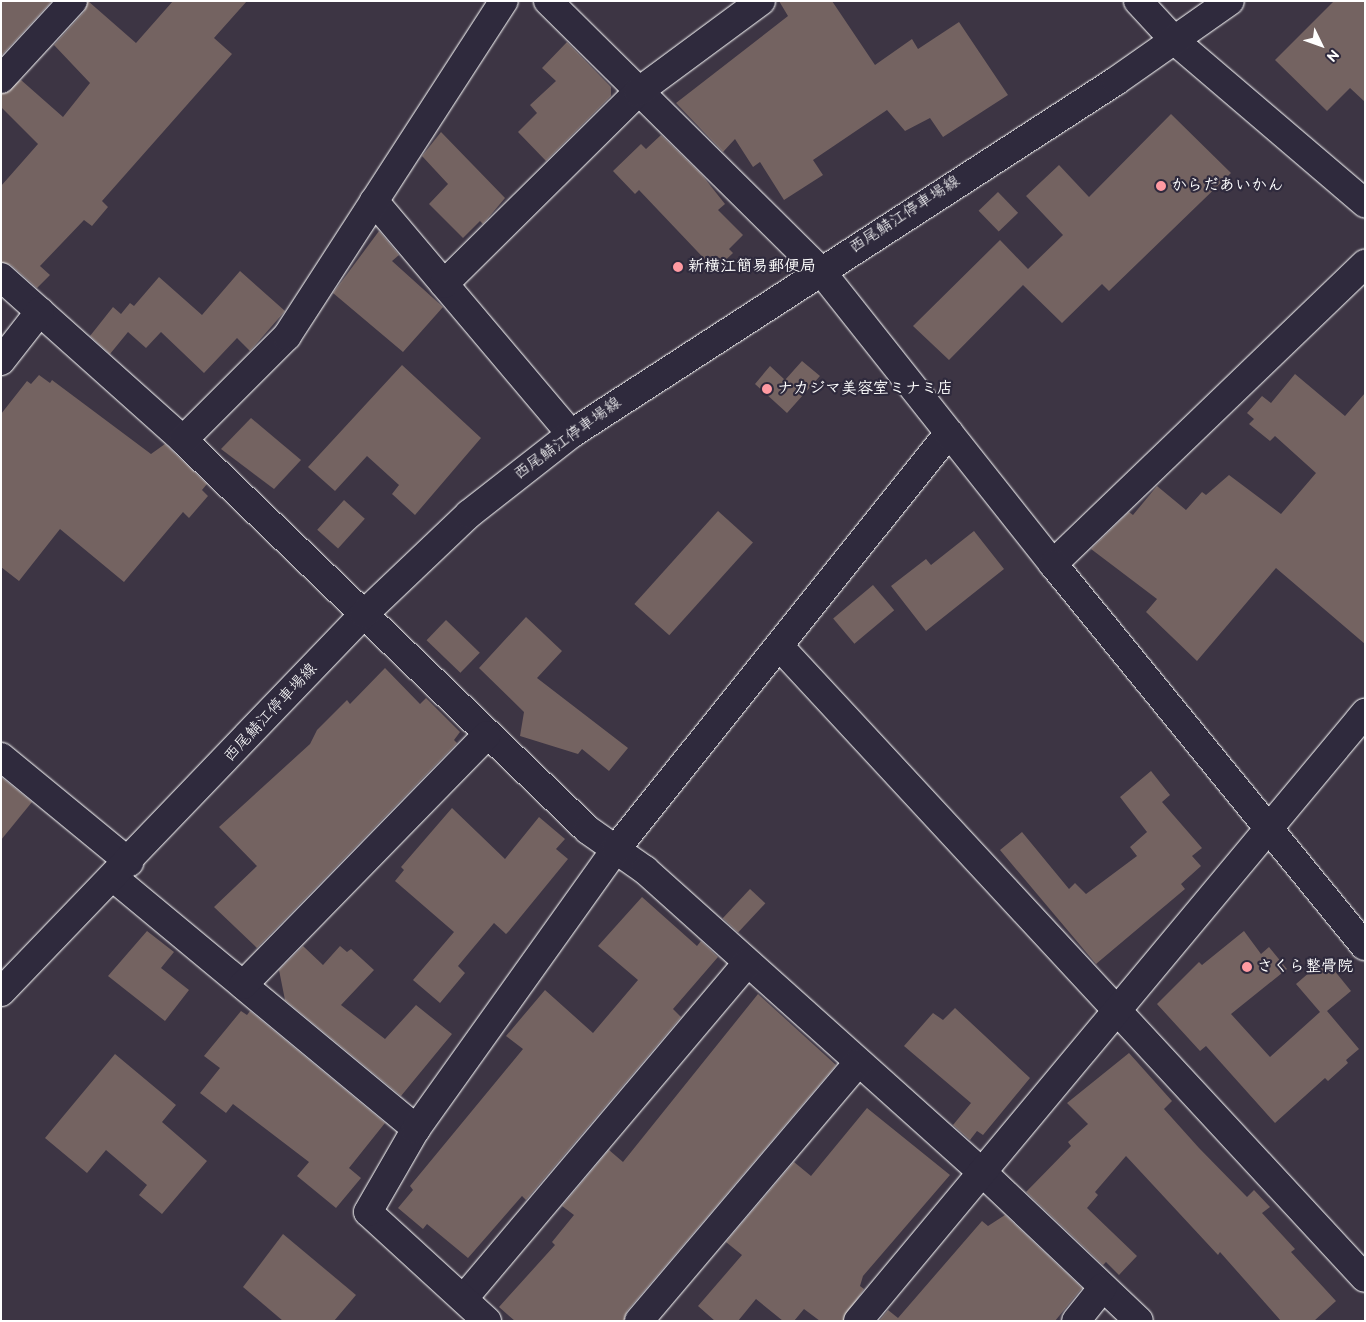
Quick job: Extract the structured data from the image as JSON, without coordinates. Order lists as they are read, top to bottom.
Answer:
{
  "streets": {
    "street": ["西尾鯖江停車場線"]
  },
  "places": [
    "からだあいかん",
    "新横江簡易郵便局",
    "ナカジマ美容室ミナミ店",
    "さくら整骨院"
  ],
  "north": "bottom right"
}
